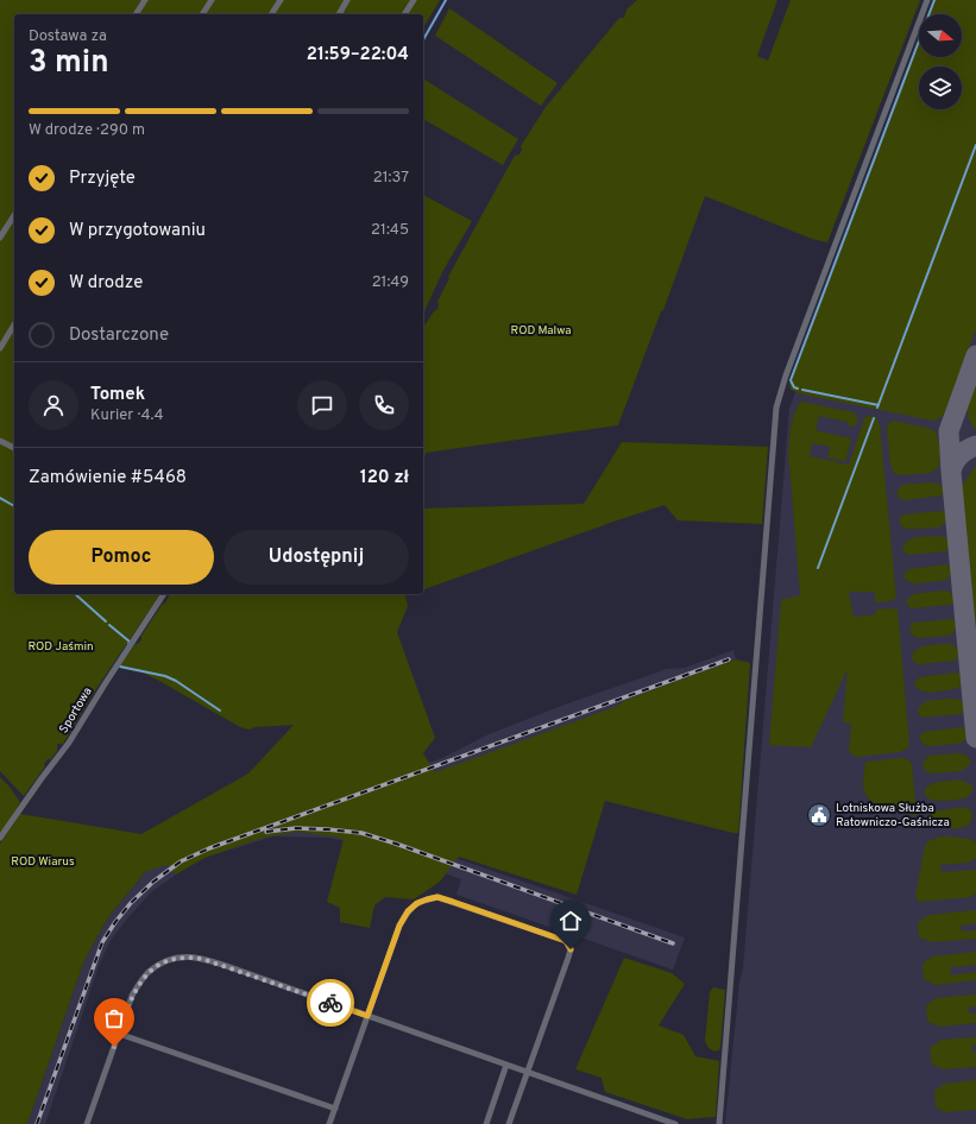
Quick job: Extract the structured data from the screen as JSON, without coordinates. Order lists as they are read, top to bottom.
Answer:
{
  "streets": {
    "street": ["Sportowa"]
  },
  "parks": ["ROD Malwa", "ROD Jaśmin", "ROD Wiarus"],
  "places": {
    "public building": ["Lotniskowa Służba Ratowniczo-Gaśnicza"]
  },
  "north": "right",
  "page": {
    "heading": ["3 min", "Dostawa za", "21:59–22:04"],
    "panel": [
      "Tomek",
      "Kurier · 4.4",
      "Zamówienie #5468",
      "120 zł"
    ],
    "bar": "W drodze · 290 m",
    "list": [
      ["Przyjęte", "21:37"],
      ["W przygotowaniu", "21:45"],
      ["W drodze", "21:49"],
      "Dostarczone"
    ],
    "buttons": ["Pomoc", "Udostępnij"]
  }
}
